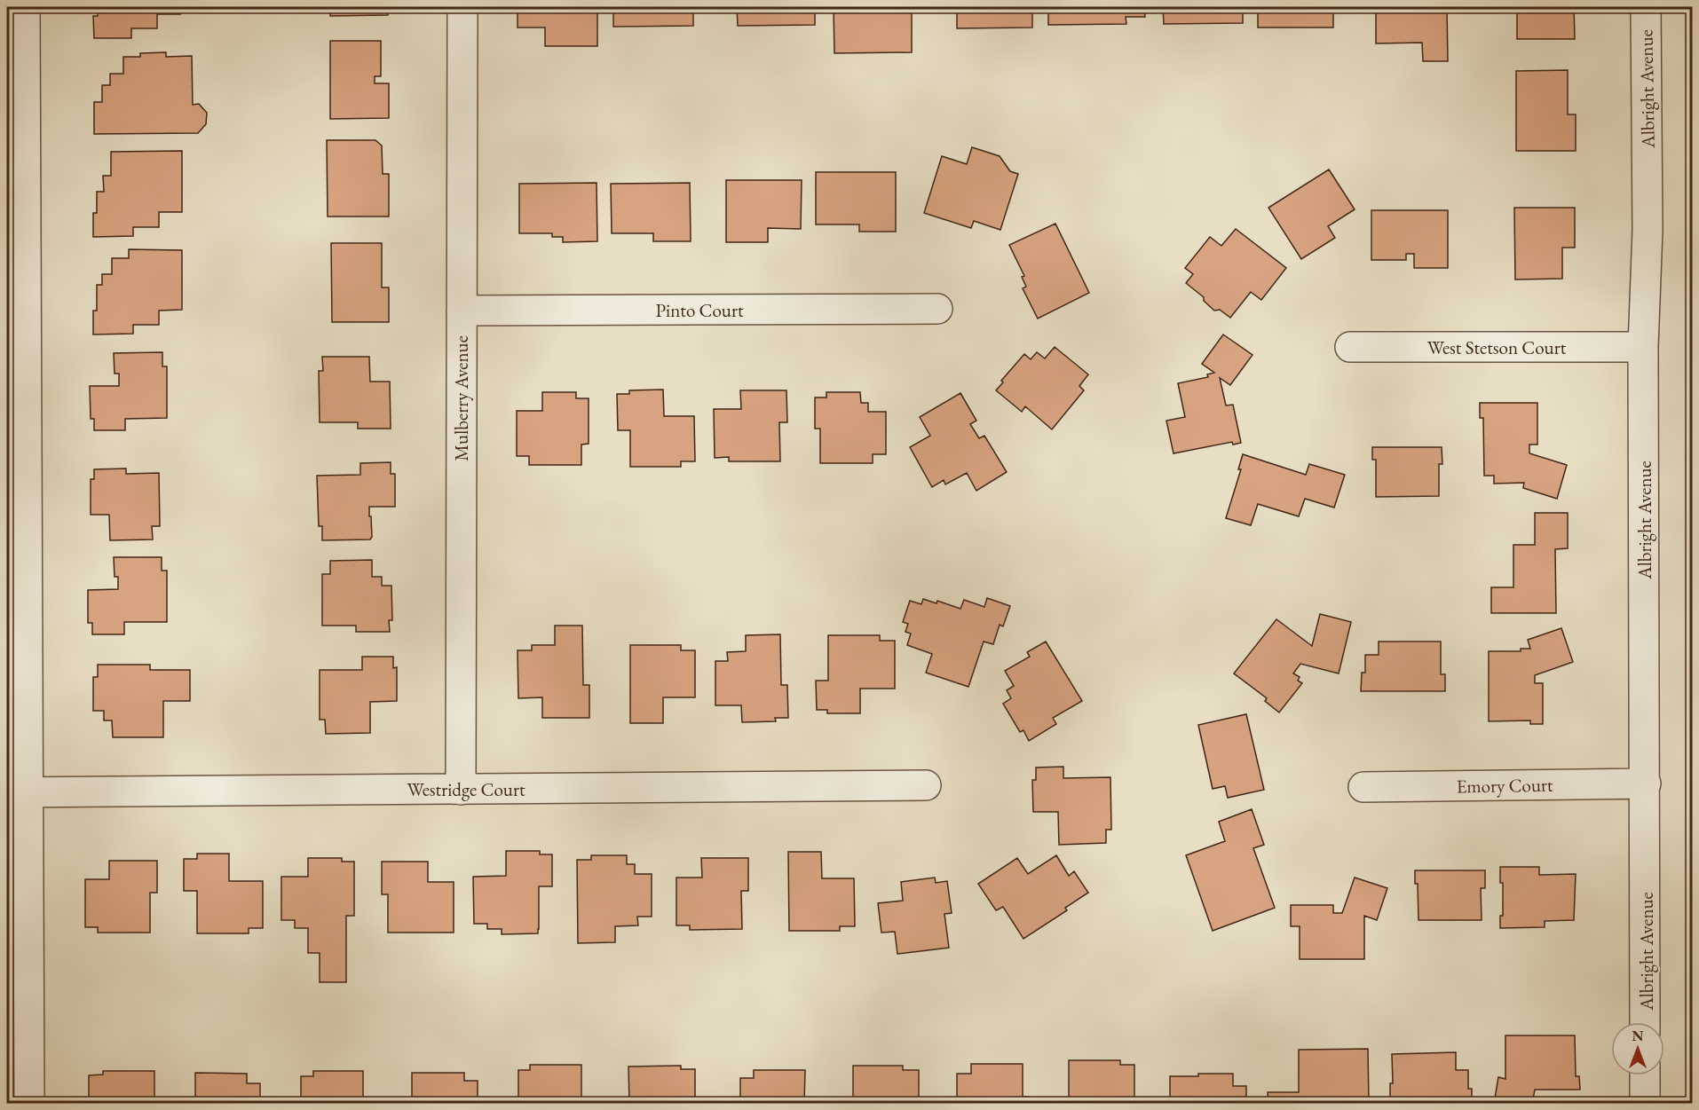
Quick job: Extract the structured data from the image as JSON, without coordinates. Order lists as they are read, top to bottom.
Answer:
{
  "streets": {
    "street": [
      "Albright Avenue",
      "Pinto Court",
      "West Stetson Court",
      "Mulberry Avenue",
      "Emory Court",
      "Westridge Court"
    ]
  },
  "crossings": [
    ["Albright Avenue", "West Stetson Court"],
    ["Albright Avenue", "Emory Court"],
    ["Pinto Court", "Mulberry Avenue"],
    ["Mulberry Avenue", "Westridge Court"]
  ],
  "north": "top"
}
